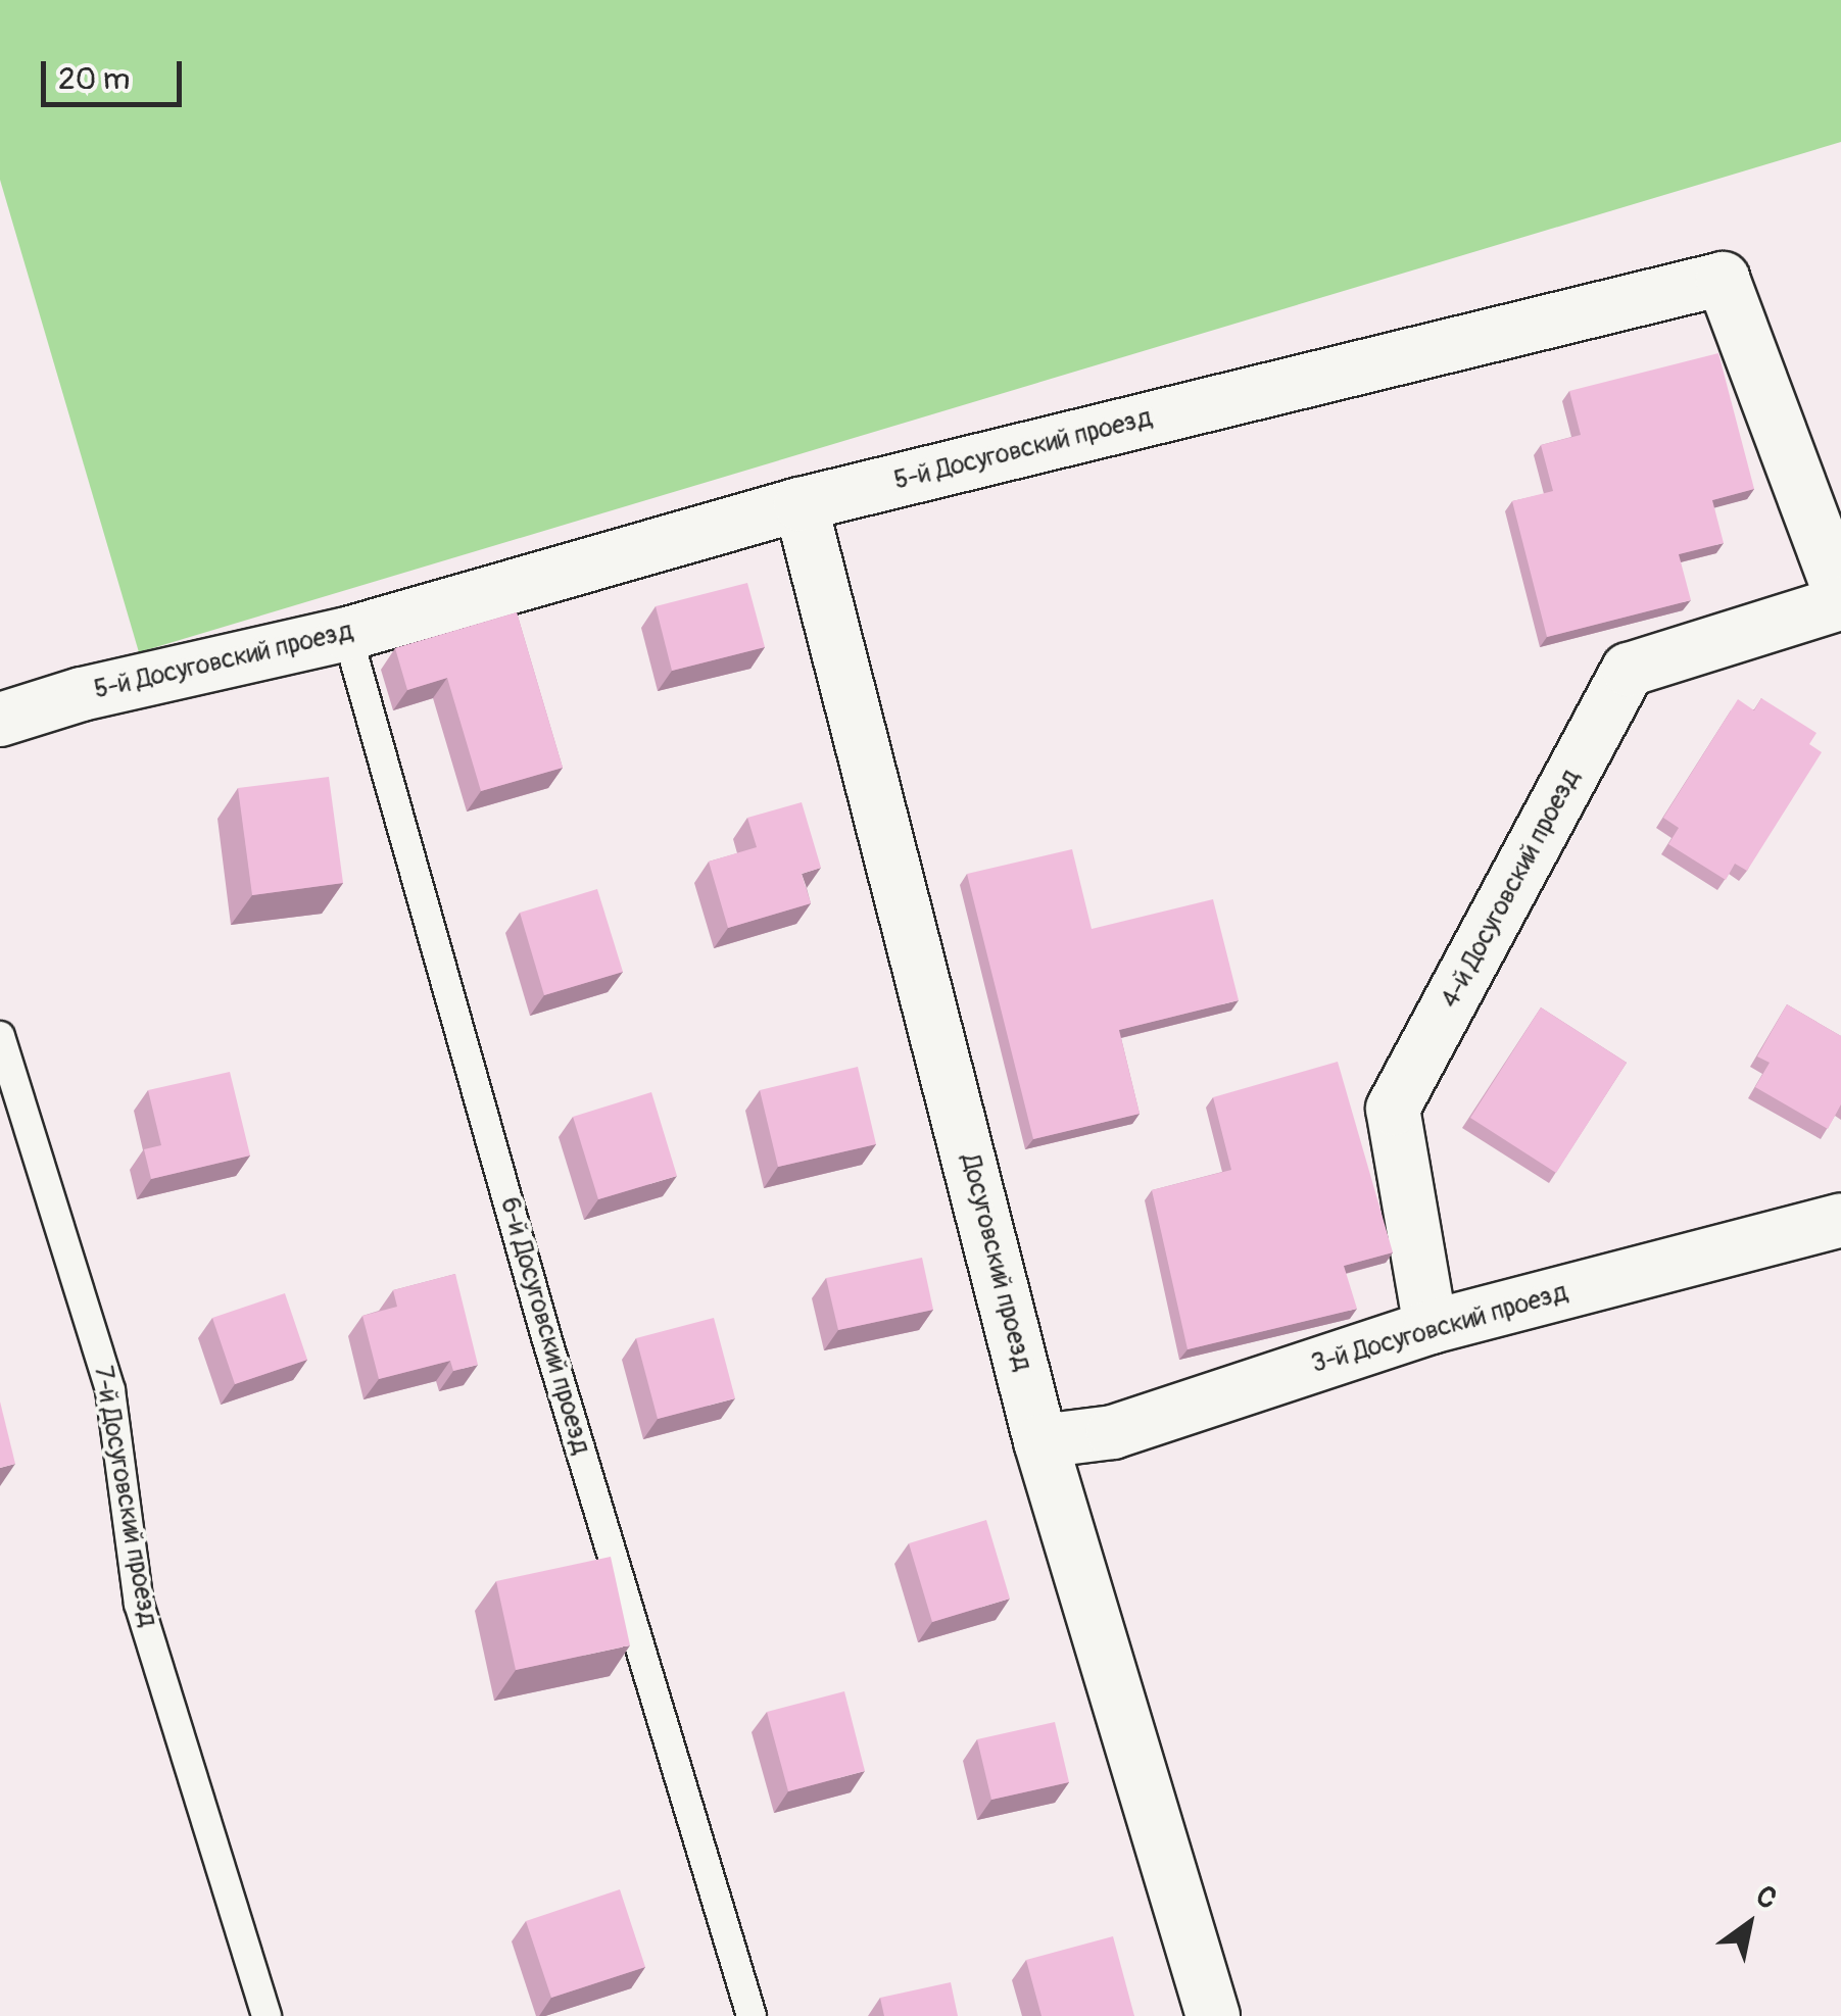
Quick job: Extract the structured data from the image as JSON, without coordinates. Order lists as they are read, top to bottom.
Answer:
{
  "streets": {
    "street": [
      "5-й Досуговский проезд",
      "4-й Досуговский проезд",
      "Досуговский проезд",
      "3-й Досуговский проезд"
    ],
    "lane": ["6-й Досуговский проезд", "7-й Досуговский проезд"]
  },
  "crossings": [
    ["5-й Досуговский проезд", "4-й Досуговский проезд"],
    ["5-й Досуговский проезд", "Досуговский проезд"],
    ["5-й Досуговский проезд", "6-й Досуговский проезд"],
    ["4-й Досуговский проезд", "3-й Досуговский проезд"],
    ["Досуговский проезд", "3-й Досуговский проезд"]
  ],
  "scale_bar": "20 m",
  "north": "top right"
}
